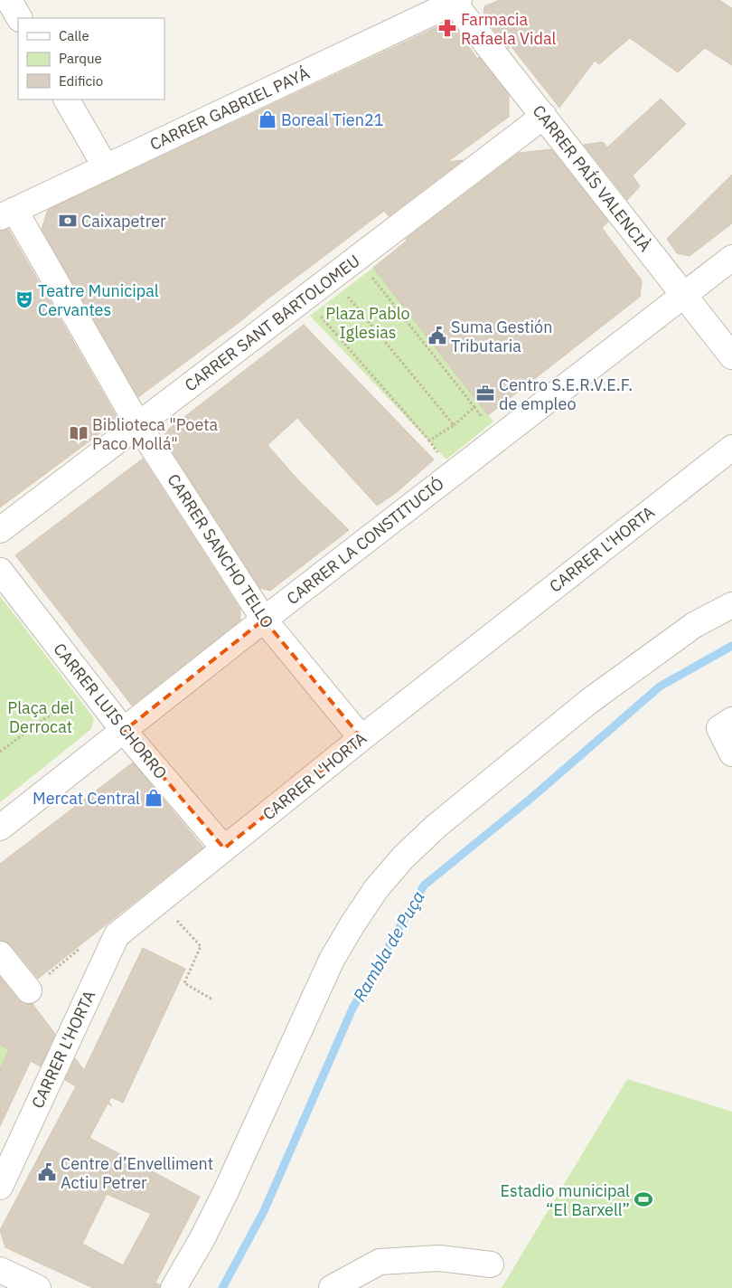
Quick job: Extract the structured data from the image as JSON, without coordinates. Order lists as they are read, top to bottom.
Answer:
{
  "streets": {
    "street": [
      "CARRER GABRIEL PAYÁ",
      "CARRER PAÍS VALENCIÀ",
      "CARRER SANT BARTOLOMEU",
      "CARRER LA CONSTITUCIÓ",
      "CARRER L'HORTA",
      "CARRER SANCHO TELLO",
      "CARRER LUIS CHORRO"
    ]
  },
  "crossings": [
    ["CARRER GABRIEL PAYÁ", "CARRER PAÍS VALENCIÀ"],
    ["CARRER GABRIEL PAYÁ", "CARRER SANCHO TELLO"],
    ["CARRER PAÍS VALENCIÀ", "CARRER SANT BARTOLOMEU"],
    ["CARRER PAÍS VALENCIÀ", "CARRER LA CONSTITUCIÓ"],
    ["CARRER SANT BARTOLOMEU", "CARRER SANCHO TELLO"],
    ["CARRER LA CONSTITUCIÓ", "CARRER SANCHO TELLO"],
    ["CARRER LA CONSTITUCIÓ", "CARRER LUIS CHORRO"],
    ["CARRER L'HORTA", "CARRER SANCHO TELLO"],
    ["CARRER L'HORTA", "CARRER LUIS CHORRO"]
  ],
  "water": ["Rambla de Puça"],
  "parks": ["Plaza Pablo Iglesias", "Plaça del Derrocat"],
  "places": {
    "pharmacy": ["Farmacia Rafaela Vidal"],
    "shop": ["Boreal Tien21", "Mercat Central"],
    "bank": ["Caixapetrer"],
    "theatre": ["Teatre Municipal Cervantes"],
    "public building": ["Suma Gestión Tributaria", "Centre d’Envelliment Actiu Petrer"],
    "office": ["Centro S.E.R.V.E.F. de empleo"],
    "library": ["Biblioteca \"Poeta Paco Mollá\""],
    "sports": ["Estadio municipal “El Barxell”"]
  },
  "legend": ["Calle", "Parque", "Edificio"]
}
